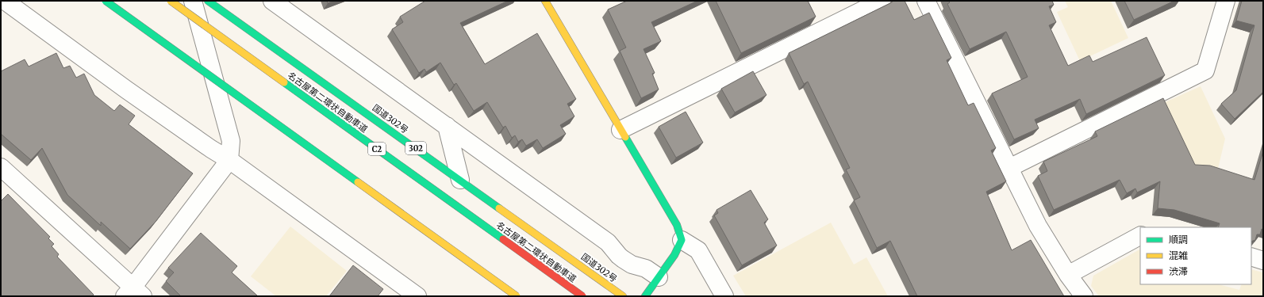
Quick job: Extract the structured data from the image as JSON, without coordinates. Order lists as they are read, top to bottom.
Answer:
{
  "streets": {
    "main road": [
      "名古屋第二環状自動車道",
      "国道302号",
      "302",
      "C2"
    ]
  },
  "legend": ["順調", "混雑", "渋滞"]
}
